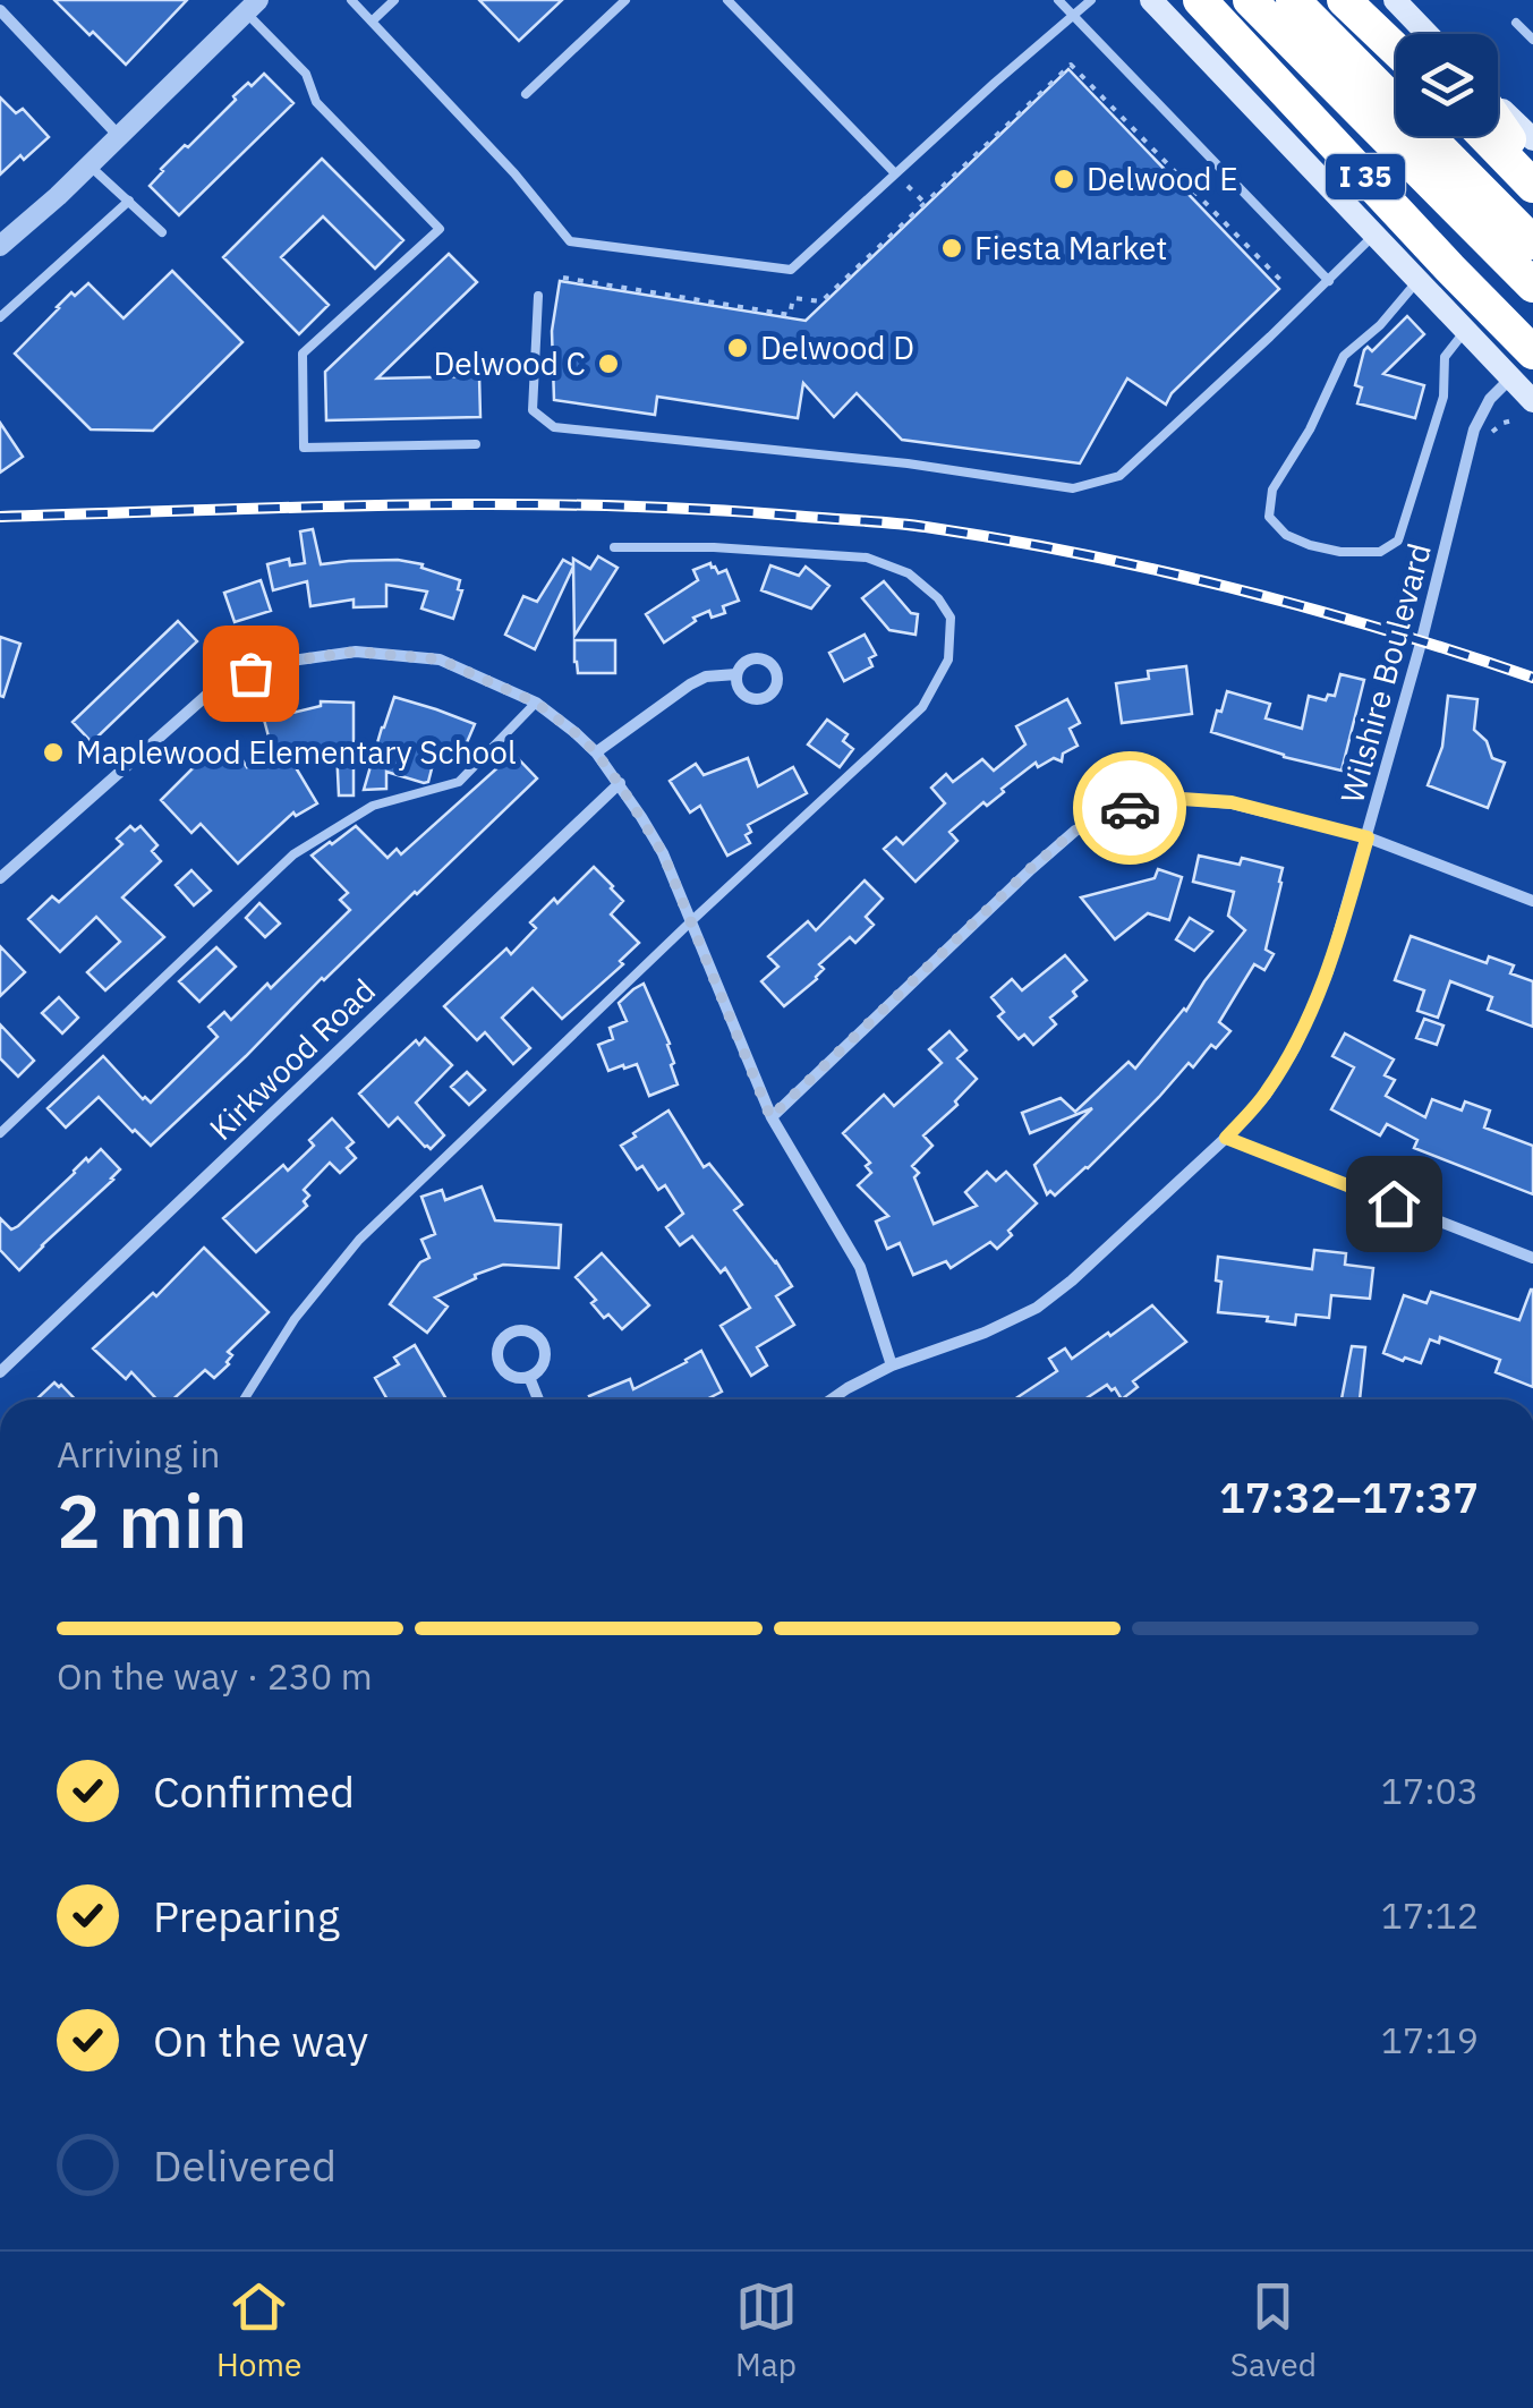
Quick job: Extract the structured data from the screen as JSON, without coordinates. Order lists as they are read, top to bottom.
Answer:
{
  "streets": {
    "highway": ["I 35"],
    "street": ["Wilshire Boulevard", "Kirkwood Road"]
  },
  "places": [
    "Delwood E",
    "Fiesta Market",
    "Delwood D",
    "Delwood C",
    "Maplewood Elementary School"
  ],
  "page": {
    "heading": ["2 min", "Arriving in", "17:32–17:37"],
    "bar": "On the way · 230 m",
    "list": [
      ["Confirmed", "17:03"],
      ["Preparing", "17:12"],
      ["On the way", "17:19"],
      "Delivered"
    ],
    "tabs": ["Home", "Map", "Saved"]
  }
}
